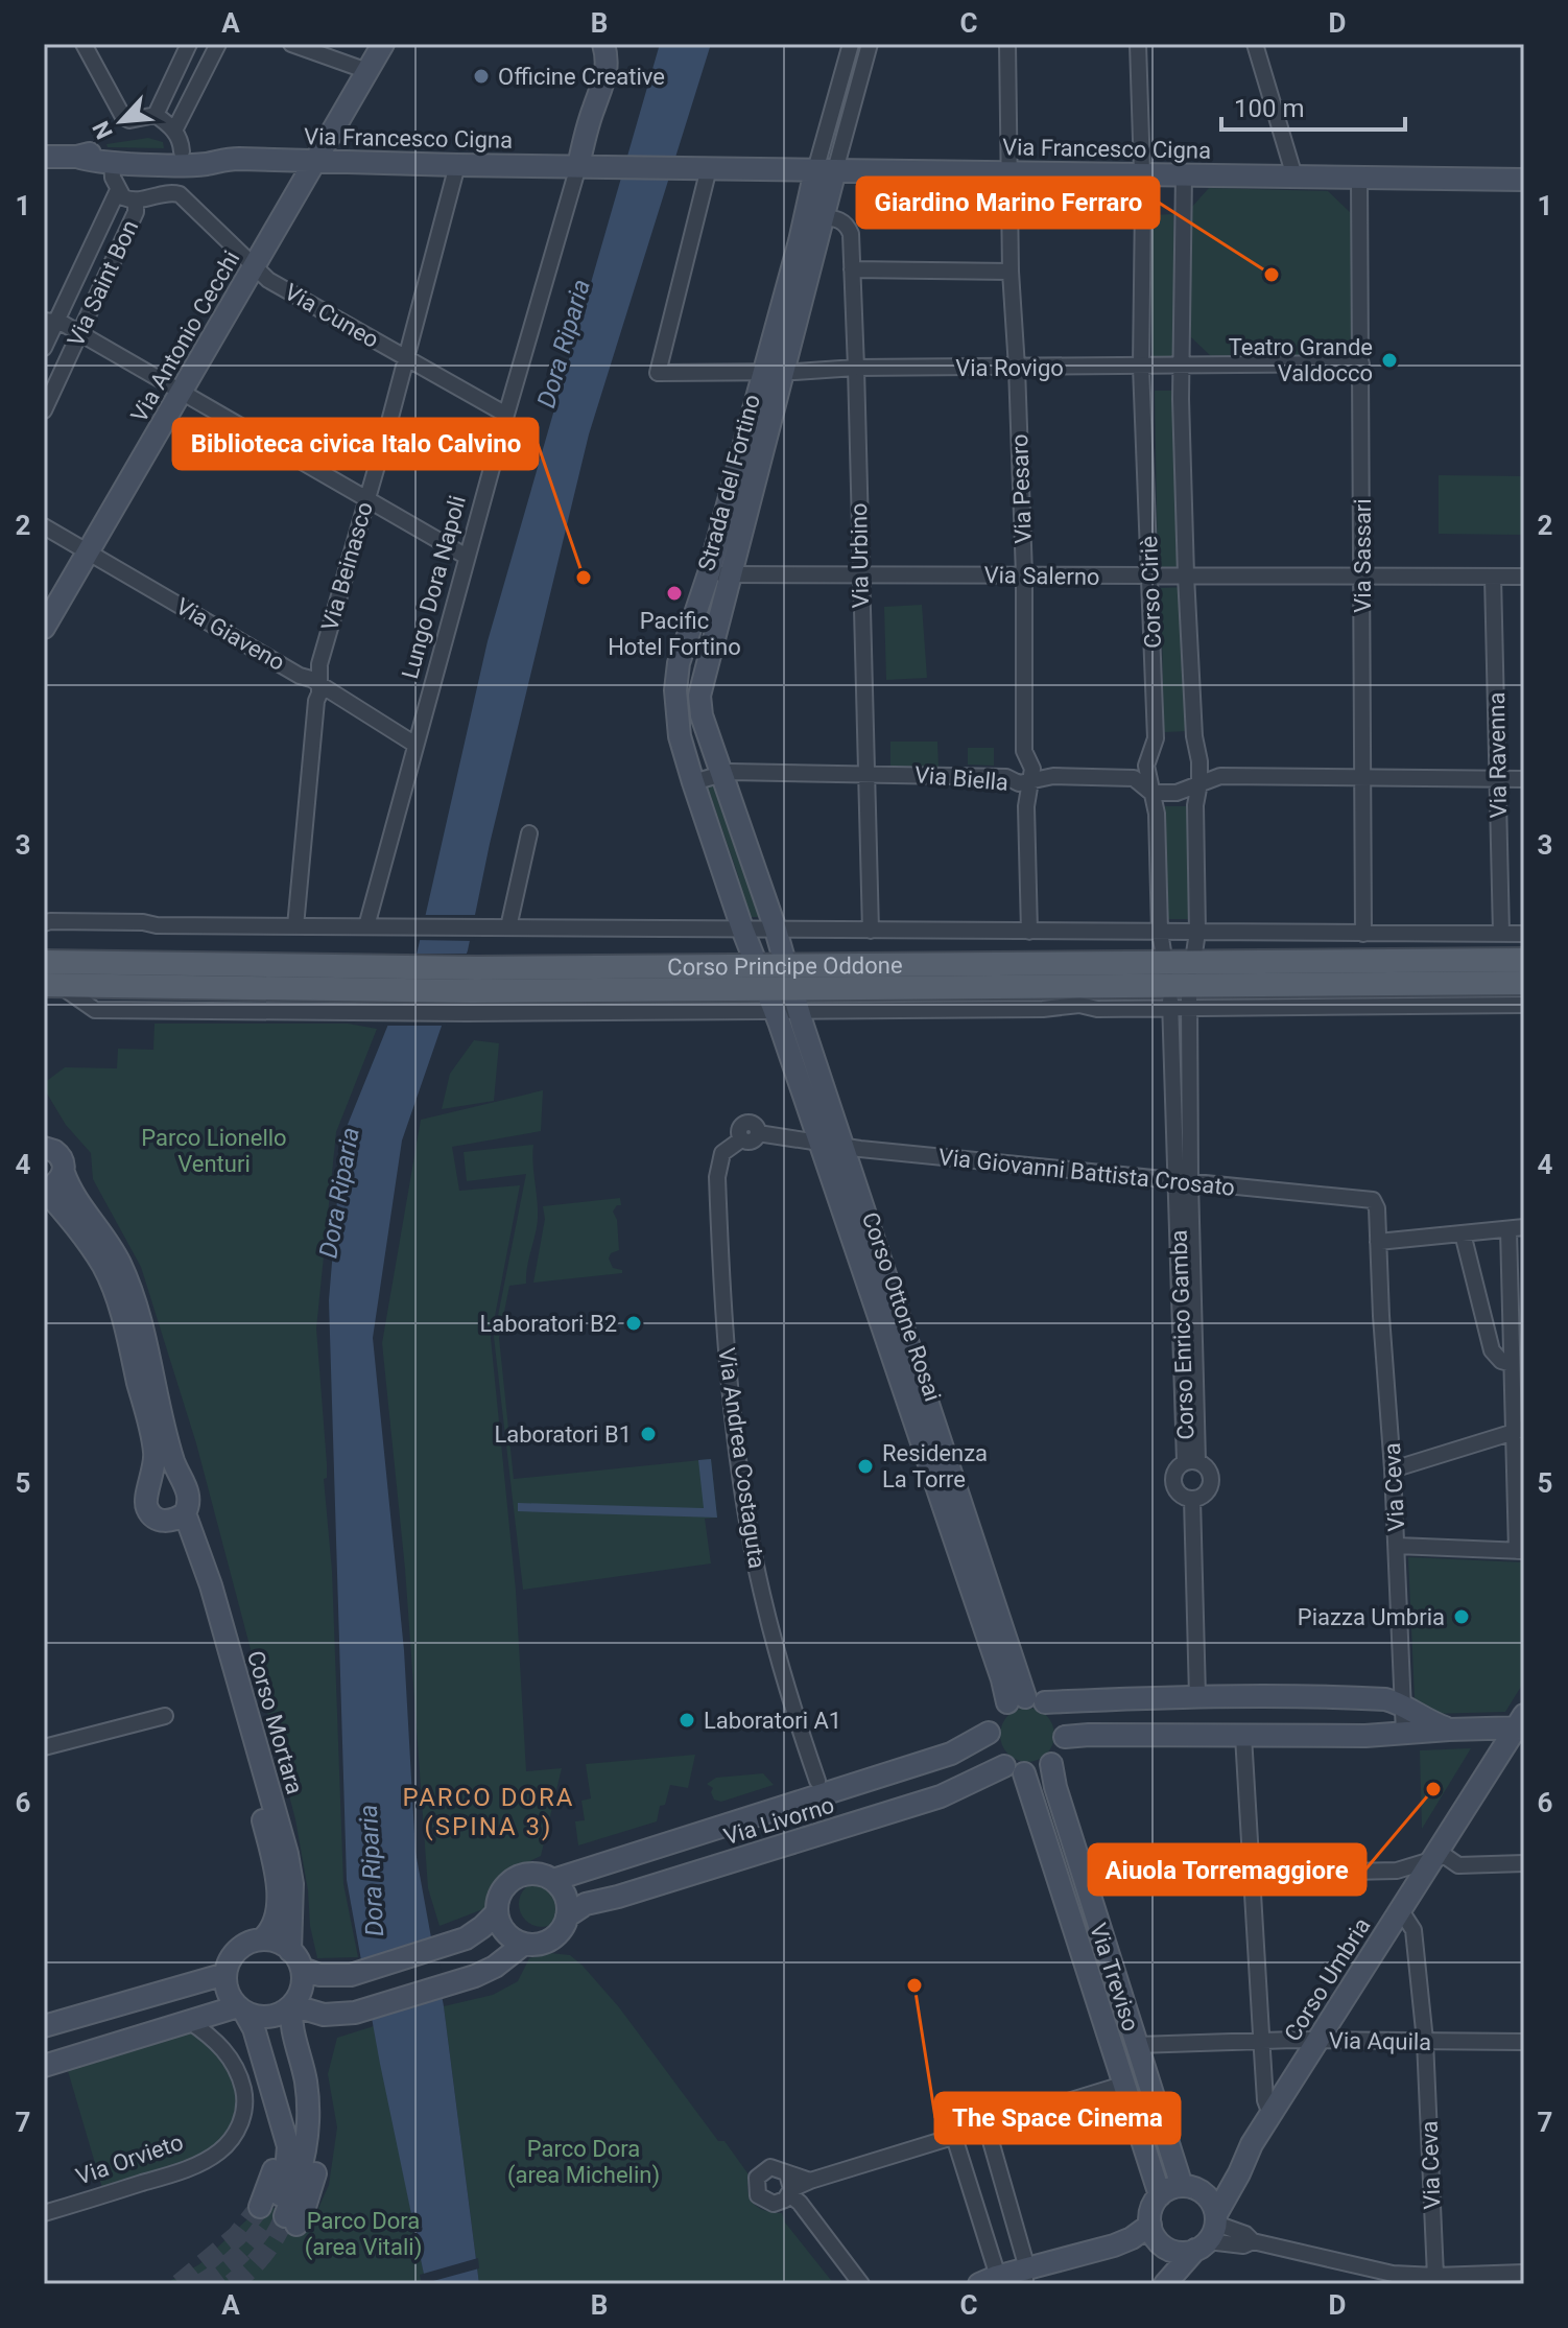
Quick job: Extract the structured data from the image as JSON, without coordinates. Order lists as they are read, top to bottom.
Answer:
{
  "streets": {
    "main road": ["Corso Principe Oddone"],
    "street": [
      "Via Francesco Cigna",
      "Via Saint Bon",
      "Via Cuneo",
      "Via Antonio Cecchi",
      "Via Rovigo",
      "Strada del Fortino",
      "Via Pesaro",
      "Via Urbino",
      "Via Sassari",
      "Via Beinasco",
      "Via Salerno",
      "Lungo Dora Napoli",
      "Corso Ciriè",
      "Via Giaveno",
      "Via Ravenna",
      "Via Biella",
      "Via Giovanni Battista Crosato",
      "Corso Ottone Rosai",
      "Corso Enrico Gamba",
      "Via Andrea Costaguta",
      "Via Ceva",
      "Corso Mortara",
      "Via Livorno",
      "Via Treviso",
      "Corso Umbria",
      "Via Aquila",
      "Via Orvieto"
    ]
  },
  "crossings": [
    ["Via Francesco Cigna", "Via Antonio Cecchi"],
    ["Via Francesco Cigna", "Via Rovigo"],
    ["Via Francesco Cigna", "Strada del Fortino"],
    ["Via Francesco Cigna", "Via Pesaro"],
    ["Via Francesco Cigna", "Via Sassari"],
    ["Via Francesco Cigna", "Via Beinasco"],
    ["Via Francesco Cigna", "Lungo Dora Napoli"],
    ["Via Francesco Cigna", "Corso Ciriè"],
    ["Via Saint Bon", "Via Cuneo"],
    ["Via Cuneo", "Via Antonio Cecchi"],
    ["Via Cuneo", "Via Beinasco"],
    ["Via Cuneo", "Lungo Dora Napoli"],
    ["Via Antonio Cecchi", "Via Giaveno"],
    ["Via Rovigo", "Strada del Fortino"],
    ["Via Rovigo", "Via Pesaro"],
    ["Via Rovigo", "Via Urbino"],
    ["Via Rovigo", "Via Sassari"],
    ["Via Rovigo", "Corso Ciriè"],
    ["Strada del Fortino", "Via Urbino"],
    ["Strada del Fortino", "Via Salerno"],
    ["Strada del Fortino", "Via Biella"],
    ["Strada del Fortino", "Corso Principe Oddone"],
    ["Strada del Fortino", "Corso Ottone Rosai"],
    ["Via Pesaro", "Via Salerno"],
    ["Via Pesaro", "Via Biella"],
    ["Via Pesaro", "Corso Principe Oddone"],
    ["Via Urbino", "Via Salerno"],
    ["Via Urbino", "Via Biella"],
    ["Via Urbino", "Corso Principe Oddone"],
    ["Via Sassari", "Via Salerno"],
    ["Via Sassari", "Corso Principe Oddone"],
    ["Via Beinasco", "Via Giaveno"],
    ["Via Salerno", "Corso Ciriè"],
    ["Via Salerno", "Via Ravenna"],
    ["Lungo Dora Napoli", "Via Giaveno"],
    ["Lungo Dora Napoli", "Corso Principe Oddone"],
    ["Corso Ciriè", "Via Biella"],
    ["Corso Ciriè", "Corso Principe Oddone"],
    ["Corso Ciriè", "Corso Enrico Gamba"],
    ["Via Ravenna", "Corso Principe Oddone"],
    ["Corso Principe Oddone", "Corso Ottone Rosai"],
    ["Corso Principe Oddone", "Corso Enrico Gamba"],
    ["Via Giovanni Battista Crosato", "Corso Ottone Rosai"],
    ["Via Giovanni Battista Crosato", "Corso Enrico Gamba"],
    ["Via Giovanni Battista Crosato", "Via Andrea Costaguta"],
    ["Via Giovanni Battista Crosato", "Via Ceva"],
    ["Corso Ottone Rosai", "Via Livorno"],
    ["Corso Ottone Rosai", "Via Treviso"],
    ["Via Ceva", "Corso Umbria"],
    ["Via Ceva", "Via Aquila"],
    ["Via Livorno", "Via Treviso"],
    ["Via Treviso", "Corso Umbria"],
    ["Via Treviso", "Via Aquila"],
    ["Corso Umbria", "Via Aquila"]
  ],
  "districts": ["PARCO DORA (SPINA 3)"],
  "water": ["Dora Riparia"],
  "parks": ["Parco Lionello Venturi", "Parco Dora (area Michelin)", "Parco Dora (area Vitali)"],
  "places": [
    "Officine Creative",
    "Giardino Marino Ferraro",
    "Teatro Grande Valdocco",
    "Biblioteca civica Italo Calvino",
    "Pacific Hotel Fortino",
    "Laboratori B2",
    "Laboratori B1",
    "Residenza La Torre",
    "Piazza Umbria",
    "Laboratori A1",
    "Aiuola Torremaggiore",
    "The Space Cinema"
  ],
  "scale_bar": "100 m",
  "north": "bottom left",
  "grid": {
    "columns": [
      "A",
      "B",
      "C",
      "D"
    ],
    "rows": [
      "1",
      "2",
      "3",
      "4",
      "5",
      "6",
      "7"
    ]
  }
}
